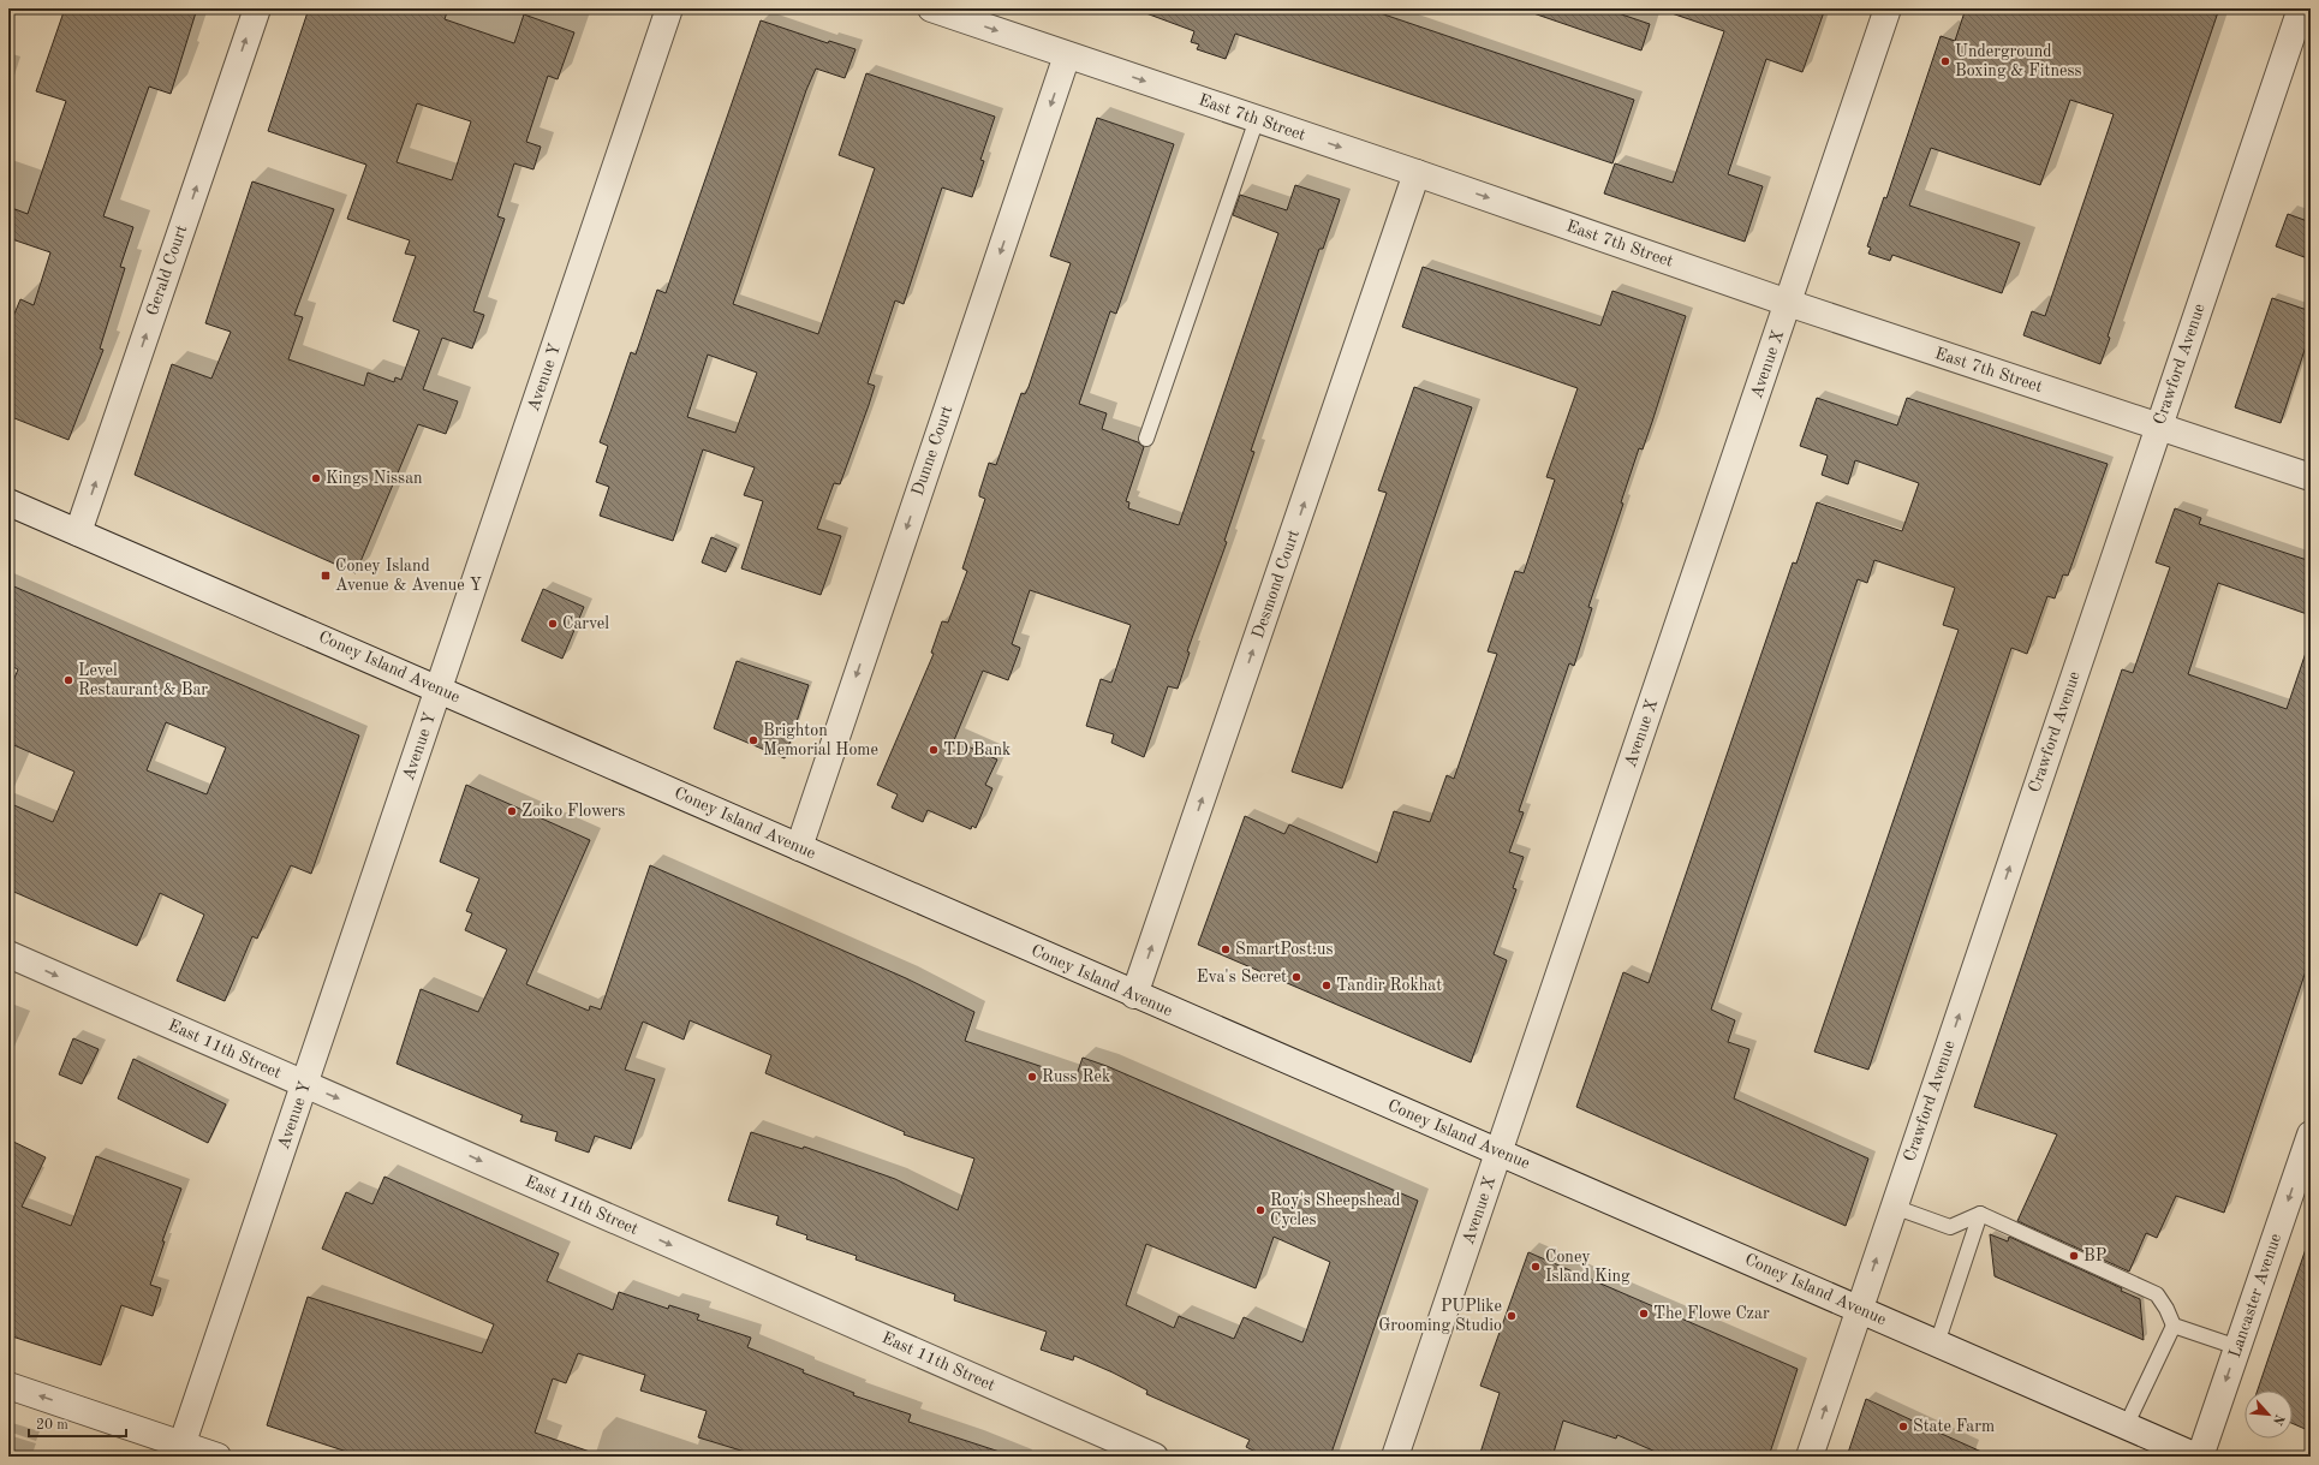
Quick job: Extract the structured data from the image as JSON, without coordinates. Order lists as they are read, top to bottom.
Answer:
{
  "streets": {
    "street": [
      "East 7th Street",
      "Gerald Court",
      "Avenue X",
      "Crawford Avenue",
      "Avenue Y",
      "Dunne Court",
      "Desmond Court",
      "Coney Island Avenue",
      "East 11th Street",
      "Lancaster Avenue"
    ]
  },
  "crossings": [
    ["East 7th Street", "Avenue X"],
    ["East 7th Street", "Crawford Avenue"],
    ["East 7th Street", "Dunne Court"],
    ["East 7th Street", "Desmond Court"],
    ["Gerald Court", "Coney Island Avenue"],
    ["Avenue X", "Coney Island Avenue"],
    ["Crawford Avenue", "Coney Island Avenue"],
    ["Avenue Y", "Coney Island Avenue"],
    ["Avenue Y", "East 11th Street"],
    ["Dunne Court", "Coney Island Avenue"],
    ["Desmond Court", "Coney Island Avenue"]
  ],
  "one_way": [
    "East 7th Street",
    "Gerald Court",
    "Crawford Avenue",
    "Dunne Court",
    "Desmond Court",
    "East 11th Street",
    "Lancaster Avenue"
  ],
  "places": {
    "other": [
      "Underground Boxing & Fitness",
      "Kings Nissan",
      "Carvel",
      "Level Restaurant & Bar",
      "Brighton Memorial Home",
      "TD Bank",
      "Zoiko Flowers",
      "SmartPost.us",
      "Eva's Secret",
      "Tandir Rokhat",
      "Russ Rek",
      "Roy's Sheepshead Cycles",
      "BP",
      "Coney Island King",
      "The Flowe Czar",
      "PUPlike Grooming Studio",
      "State Farm"
    ],
    "transit": ["Coney Island Avenue & Avenue Y"]
  },
  "scale_bar": "20 m",
  "north": "bottom right"
}
